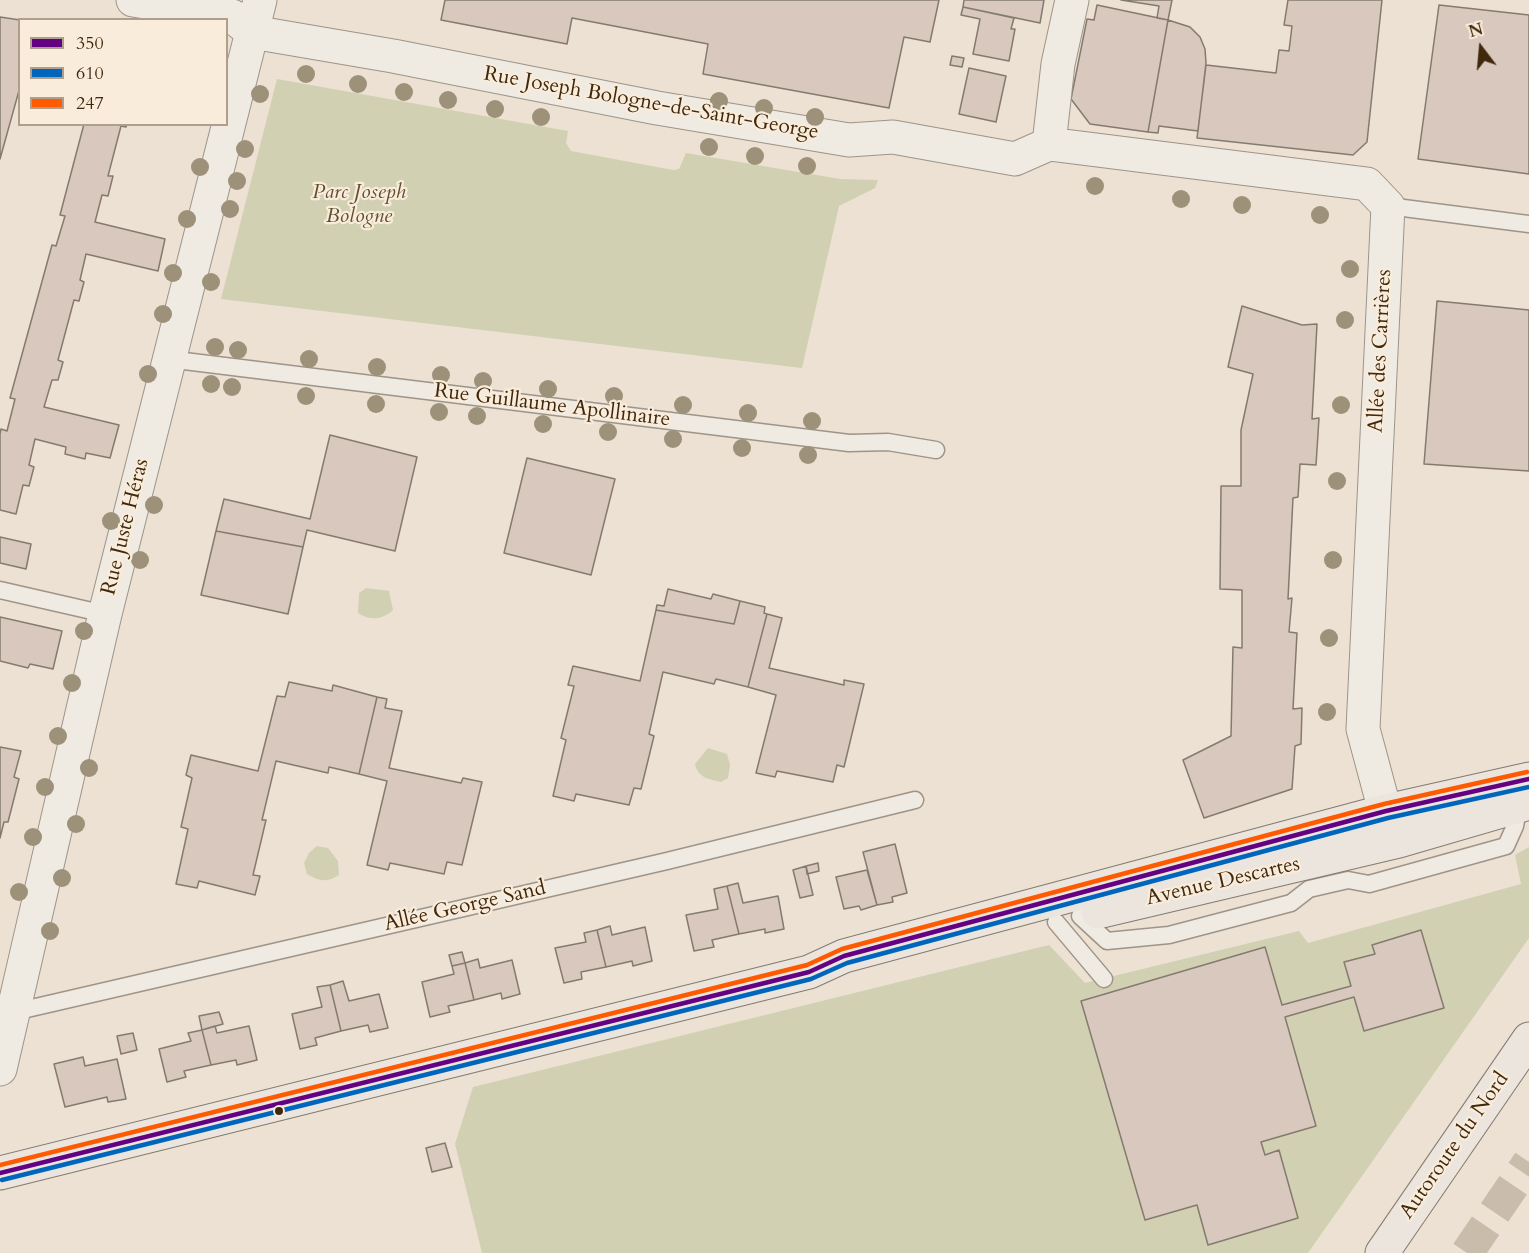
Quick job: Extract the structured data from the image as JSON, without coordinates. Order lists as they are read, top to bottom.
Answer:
{
  "streets": {
    "main road": ["Avenue Descartes", "Autoroute du Nord"],
    "street": ["Rue Joseph Bologne-de-Saint-George", "Allée des Carrières", "Rue Juste Héras"],
    "lane": ["Rue Guillaume Apollinaire", "Allée George Sand"]
  },
  "crossings": [
    ["Rue Joseph Bologne-de-Saint-George", "Rue Juste Héras"],
    ["Allée des Carrières", "Avenue Descartes"],
    ["Rue Guillaume Apollinaire", "Rue Juste Héras"],
    ["Rue Juste Héras", "Allée George Sand"]
  ],
  "parks": ["Parc Joseph Bologne"],
  "lines": ["transit line 247", "transit line 350", "transit line 610"],
  "legend": ["350", "610", "247"],
  "north": "top"
}
